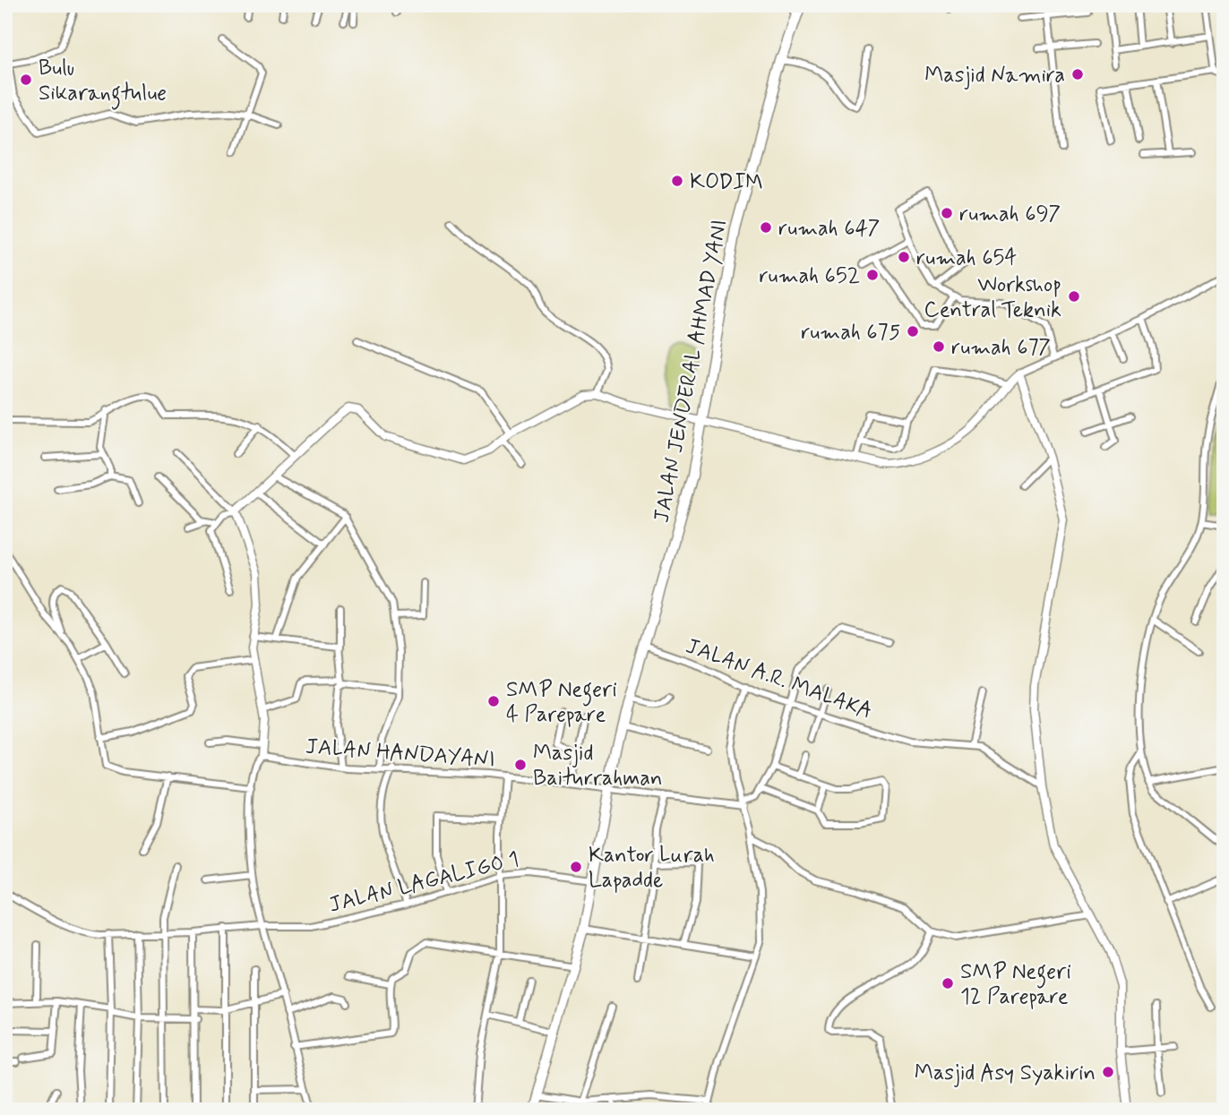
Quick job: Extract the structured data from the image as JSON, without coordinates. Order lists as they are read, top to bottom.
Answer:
{
  "streets": {
    "highway": ["JALAN JENDERAL AHMAD YANI"],
    "street": ["JALAN A.R. MALAKA", "JALAN HANDAYANI", "JALAN LAGALIGO 1"]
  },
  "crossings": [
    ["JALAN JENDERAL AHMAD YANI", "JALAN A.R. MALAKA"],
    ["JALAN JENDERAL AHMAD YANI", "JALAN HANDAYANI"],
    ["JALAN JENDERAL AHMAD YANI", "JALAN LAGALIGO 1"]
  ],
  "places": [
    "Masjid Namira",
    "Bulu Sikarangtulue",
    "KODIM",
    "rumah 697",
    "rumah 647",
    "rumah 654",
    "rumah 652",
    "Workshop Central Teknik",
    "rumah 675",
    "rumah 677",
    "SMP Negeri 4 Parepare",
    "Masjid Baiturrahman",
    "Kantor Lurah Lapadde",
    "SMP Negeri 12 Parepare",
    "Masjid Asy Syakirin"
  ]
}
